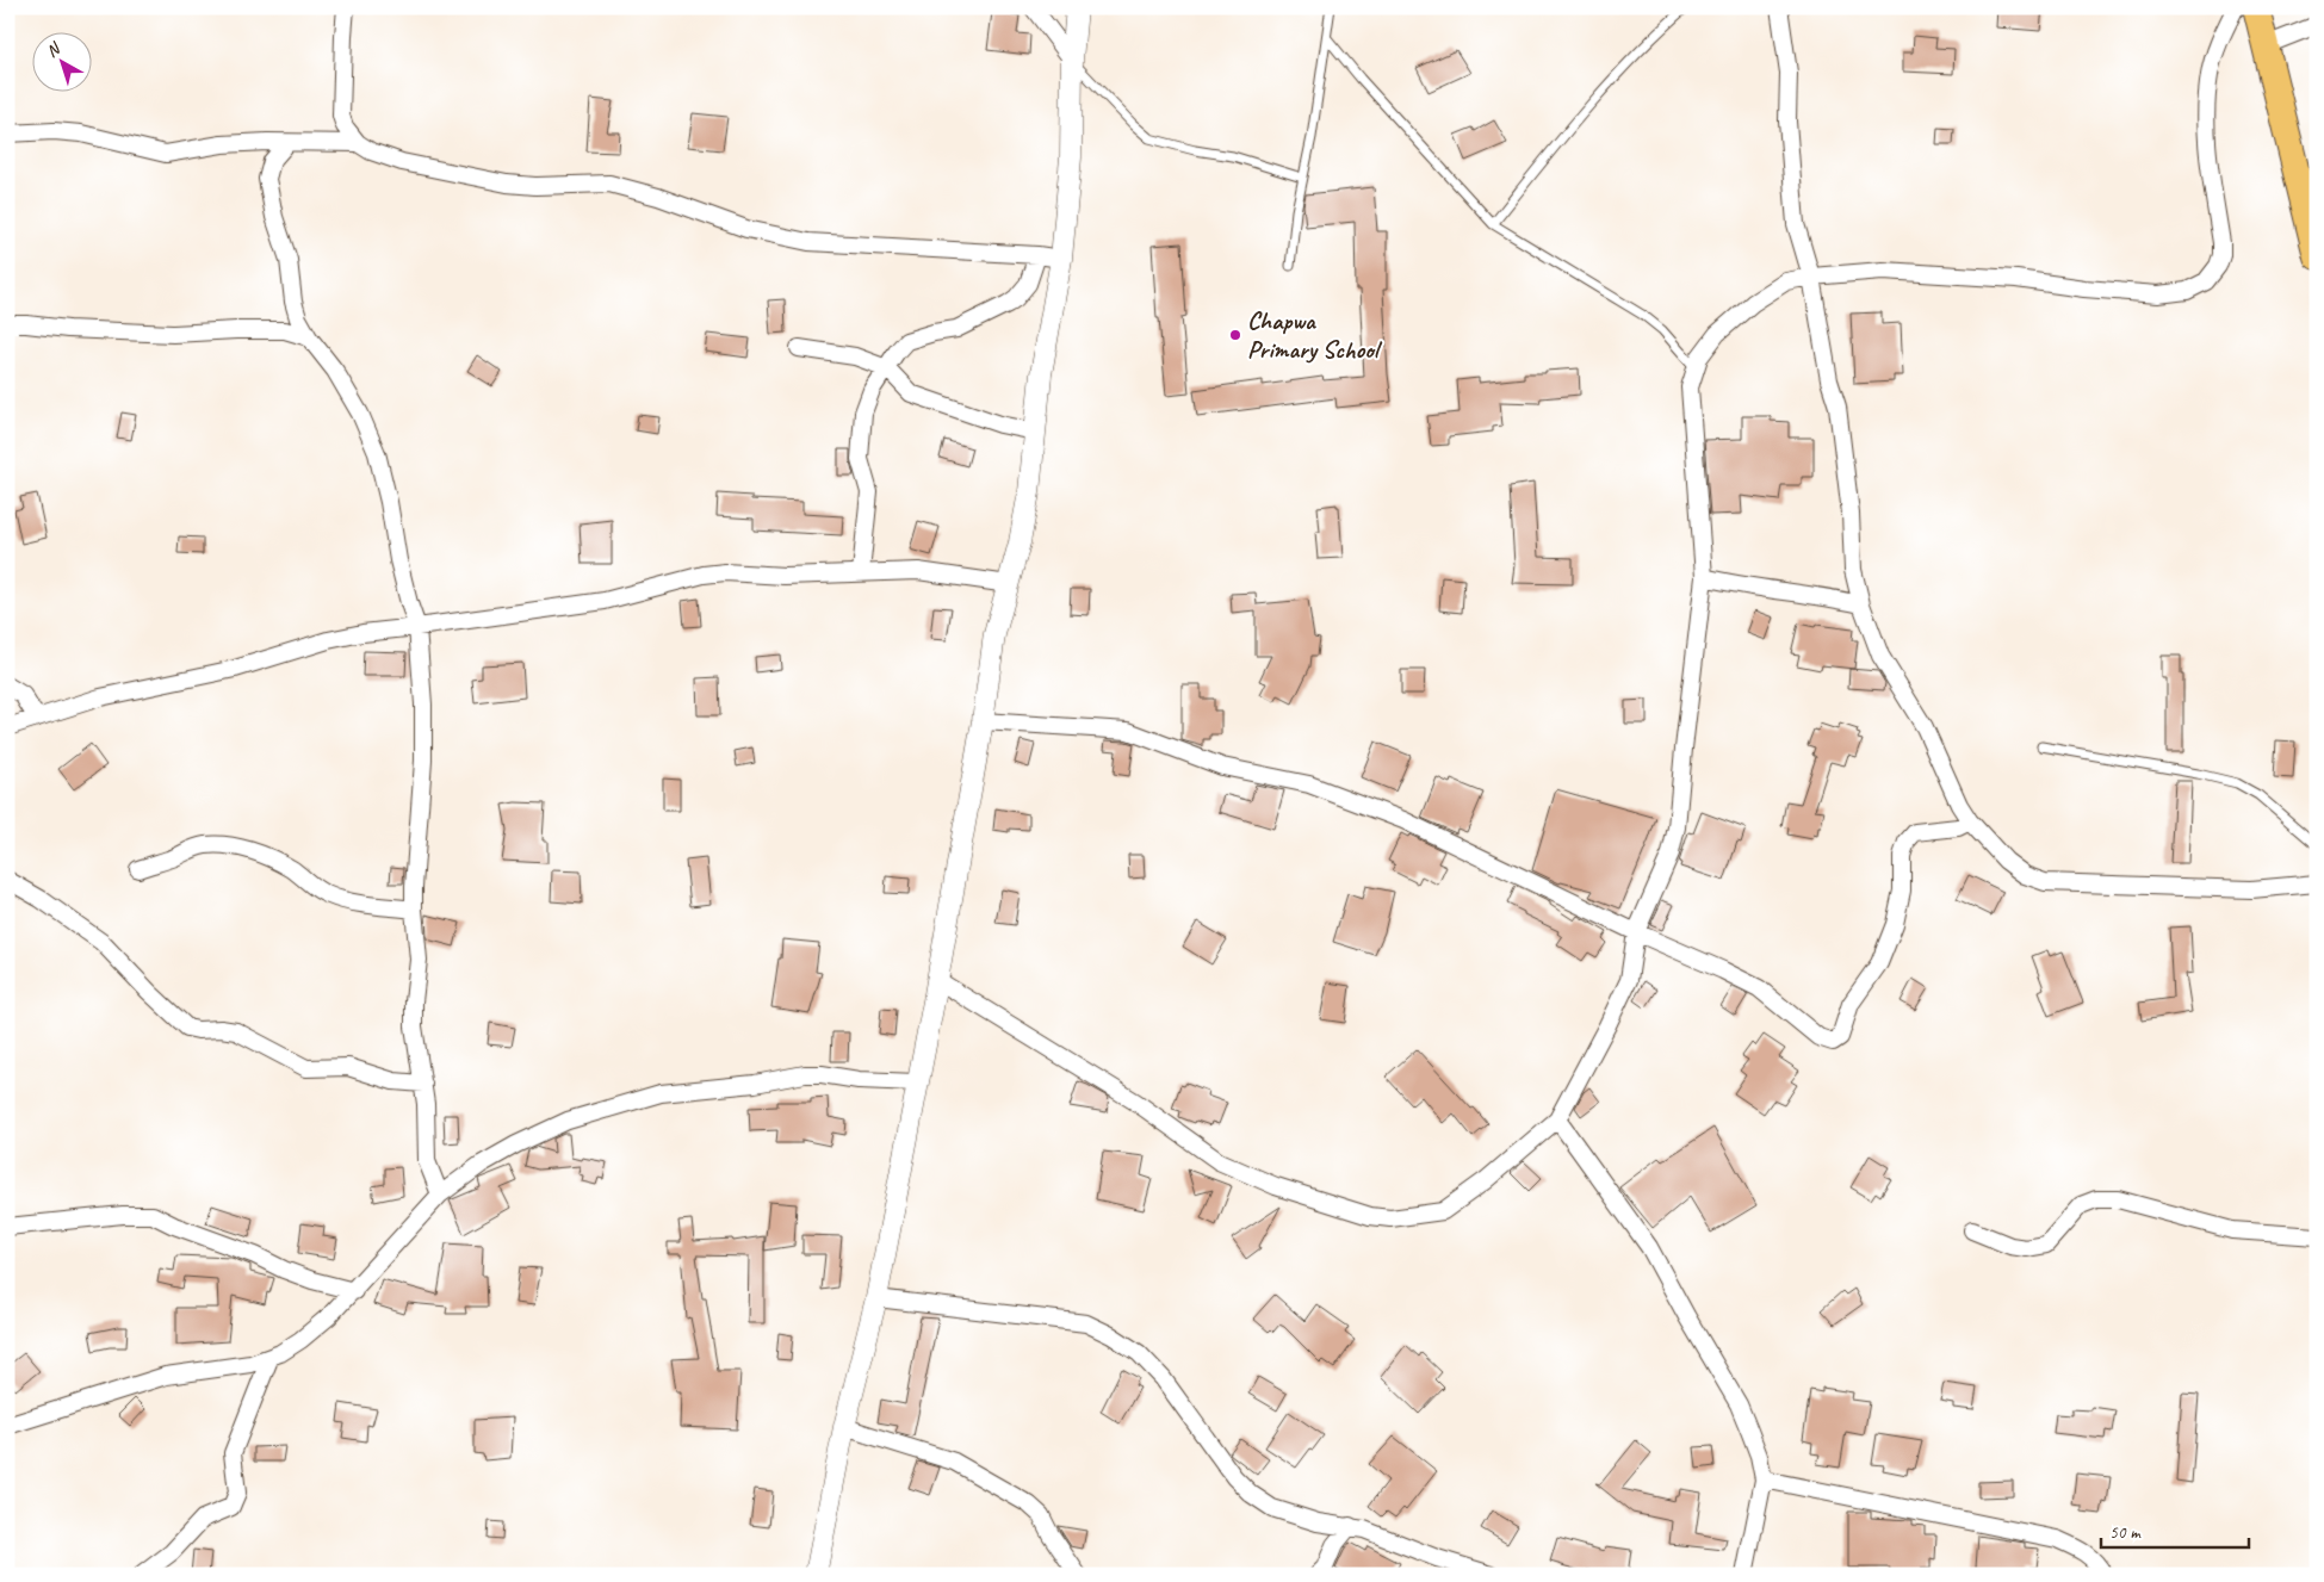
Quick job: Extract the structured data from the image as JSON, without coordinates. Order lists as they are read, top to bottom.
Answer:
{
  "places": ["Chapwa Primary School"],
  "scale_bar": "50 m",
  "north": "top left"
}
